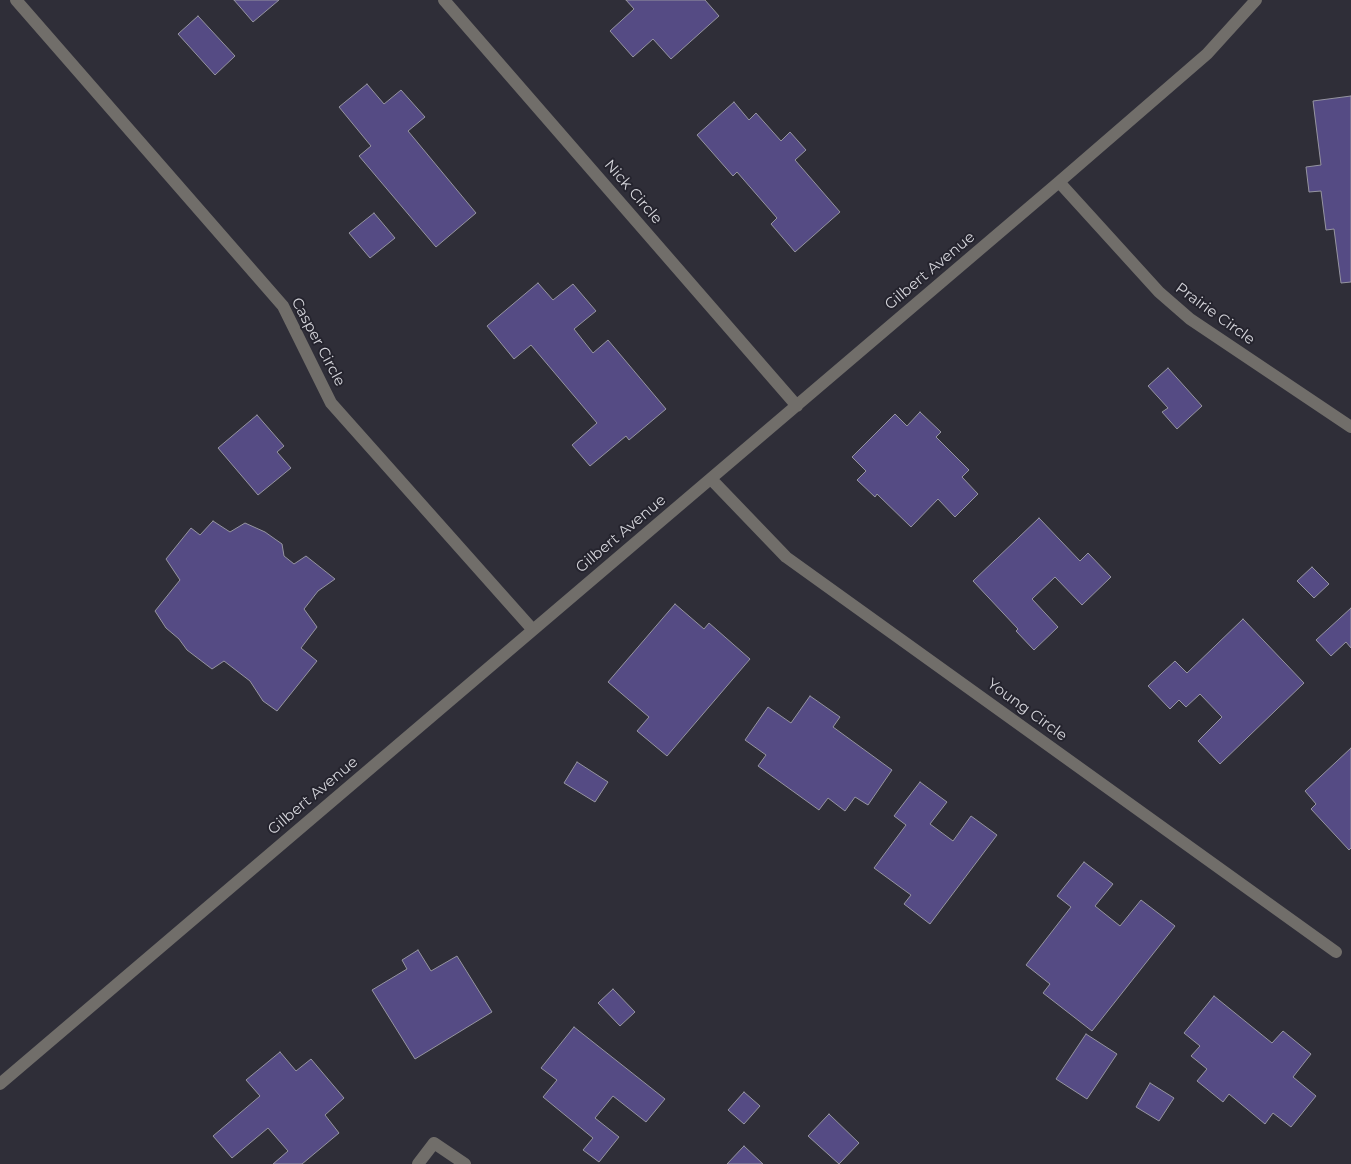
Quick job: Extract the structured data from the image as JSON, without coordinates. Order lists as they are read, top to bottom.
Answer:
{
  "streets": {
    "street": [
      "Nick Circle",
      "Gilbert Avenue",
      "Prairie Circle",
      "Casper Circle",
      "Young Circle"
    ]
  },
  "crossings": [
    ["Nick Circle", "Gilbert Avenue"],
    ["Gilbert Avenue", "Prairie Circle"],
    ["Gilbert Avenue", "Casper Circle"],
    ["Gilbert Avenue", "Young Circle"]
  ]
}
